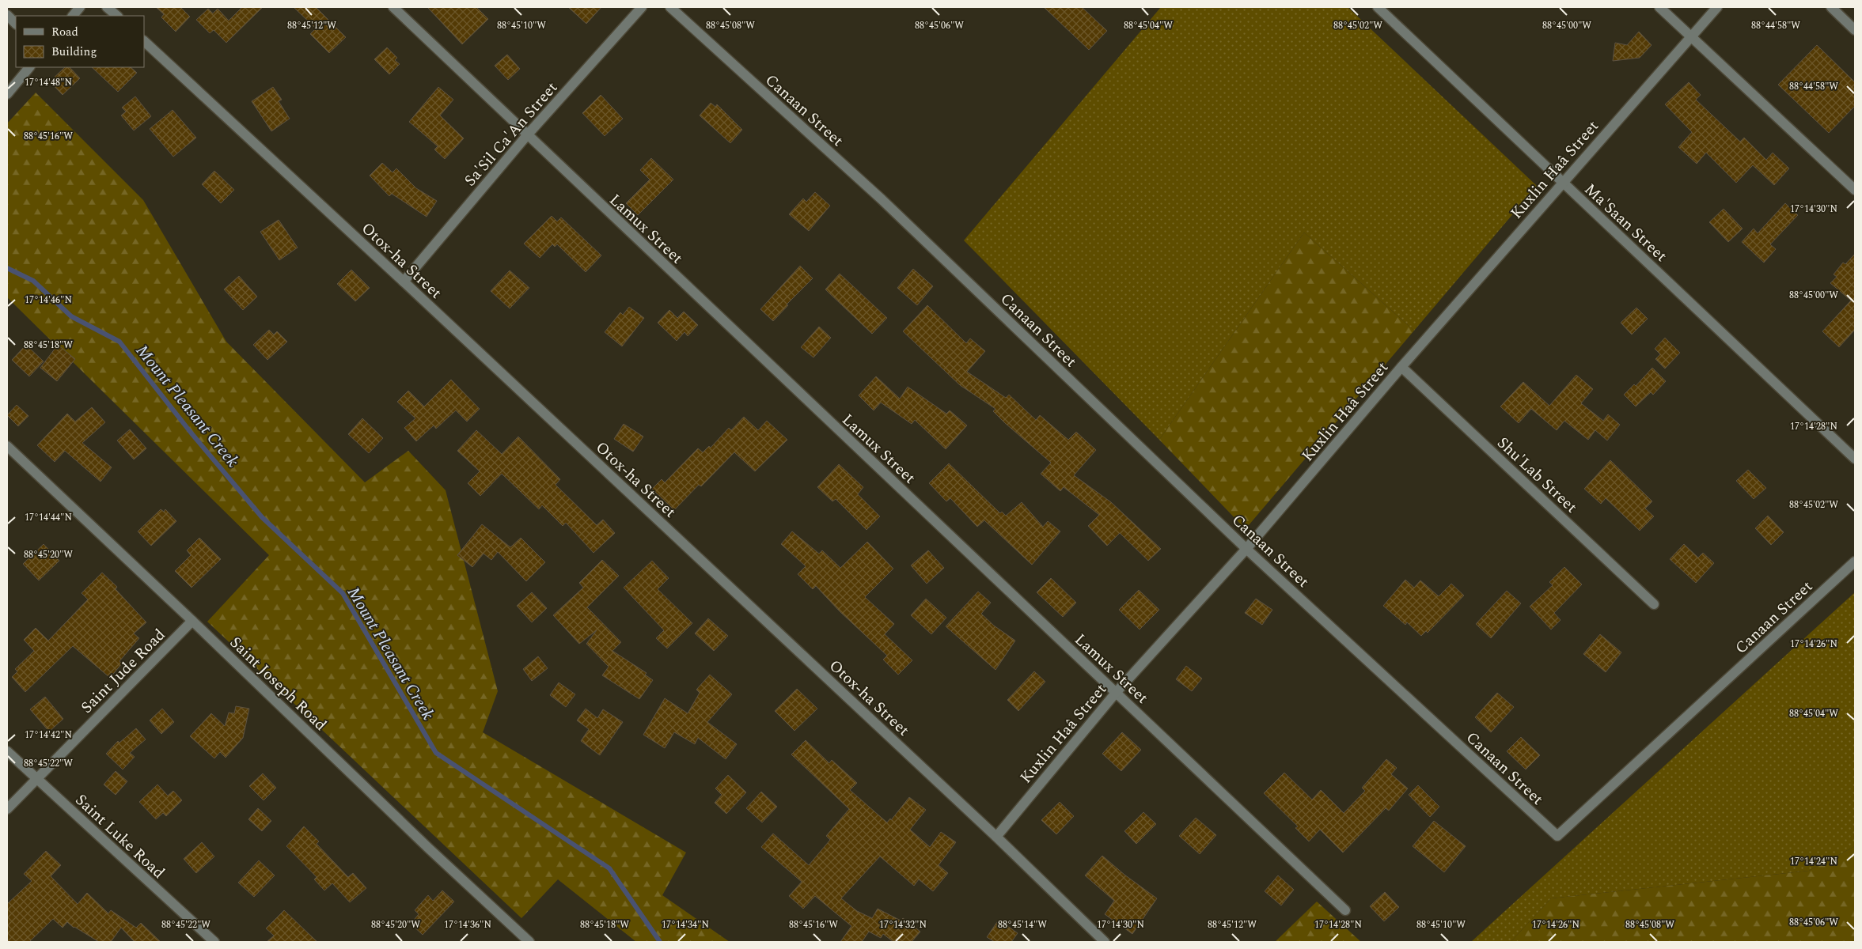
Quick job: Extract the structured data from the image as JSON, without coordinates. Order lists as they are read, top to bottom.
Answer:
{
  "streets": {
    "street": [
      "Canaan Street",
      "Sa'Sil Ca'An Street",
      "Kuxlin Haâ Street",
      "Ma'Saan Street",
      "Lamux Street",
      "Otox-ha Street",
      "Shu'Lab Street",
      "Saint Jude Road",
      "Saint Joseph Road",
      "Saint Luke Road"
    ]
  },
  "crossings": [
    ["Canaan Street", "Kuxlin Haâ Street"],
    ["Sa'Sil Ca'An Street", "Lamux Street"],
    ["Sa'Sil Ca'An Street", "Otox-ha Street"],
    ["Kuxlin Haâ Street", "Ma'Saan Street"],
    ["Kuxlin Haâ Street", "Lamux Street"],
    ["Kuxlin Haâ Street", "Otox-ha Street"],
    ["Kuxlin Haâ Street", "Shu'Lab Street"],
    ["Saint Jude Road", "Saint Joseph Road"],
    ["Saint Jude Road", "Saint Luke Road"]
  ],
  "water": ["Mount Pleasant Creek"],
  "legend": ["Road", "Building"],
  "coordinates": [
    "88°45'12\"W",
    "88°45'02\"W",
    "88°44'58\"W",
    "88°45'10\"W",
    "88°45'08\"W",
    "88°45'06\"W",
    "88°45'04\"W",
    "88°45'00\"W",
    "17°14'48\"N",
    "88°45'16\"W",
    "17°14'30\"N",
    "17°14'46\"N",
    "88°45'18\"W",
    "17°14'28\"N",
    "17°14'44\"N",
    "88°45'20\"W",
    "17°14'26\"N",
    "17°14'42\"N",
    "88°45'22\"W",
    "17°14'24\"N",
    "17°14'36\"N",
    "17°14'34\"N",
    "17°14'32\"N",
    "88°45'14\"W"
  ]
}
